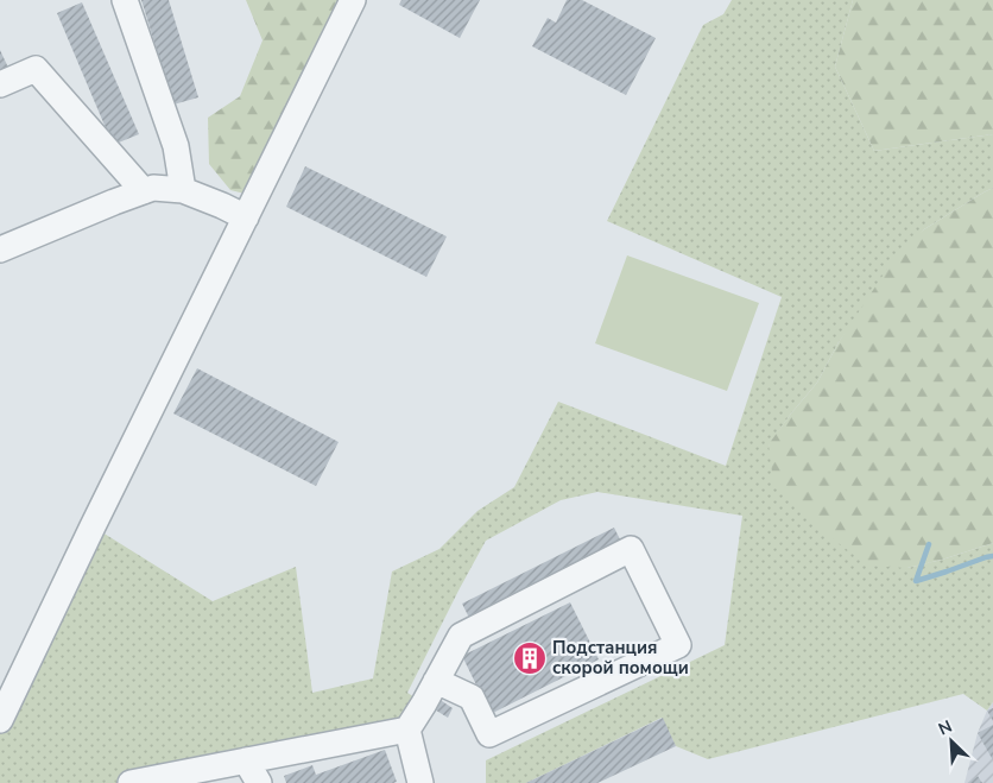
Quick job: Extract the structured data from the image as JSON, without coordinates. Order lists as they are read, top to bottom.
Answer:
{
  "places": {
    "building": ["Подстанция скорой помощи"]
  },
  "north": "top left"
}
